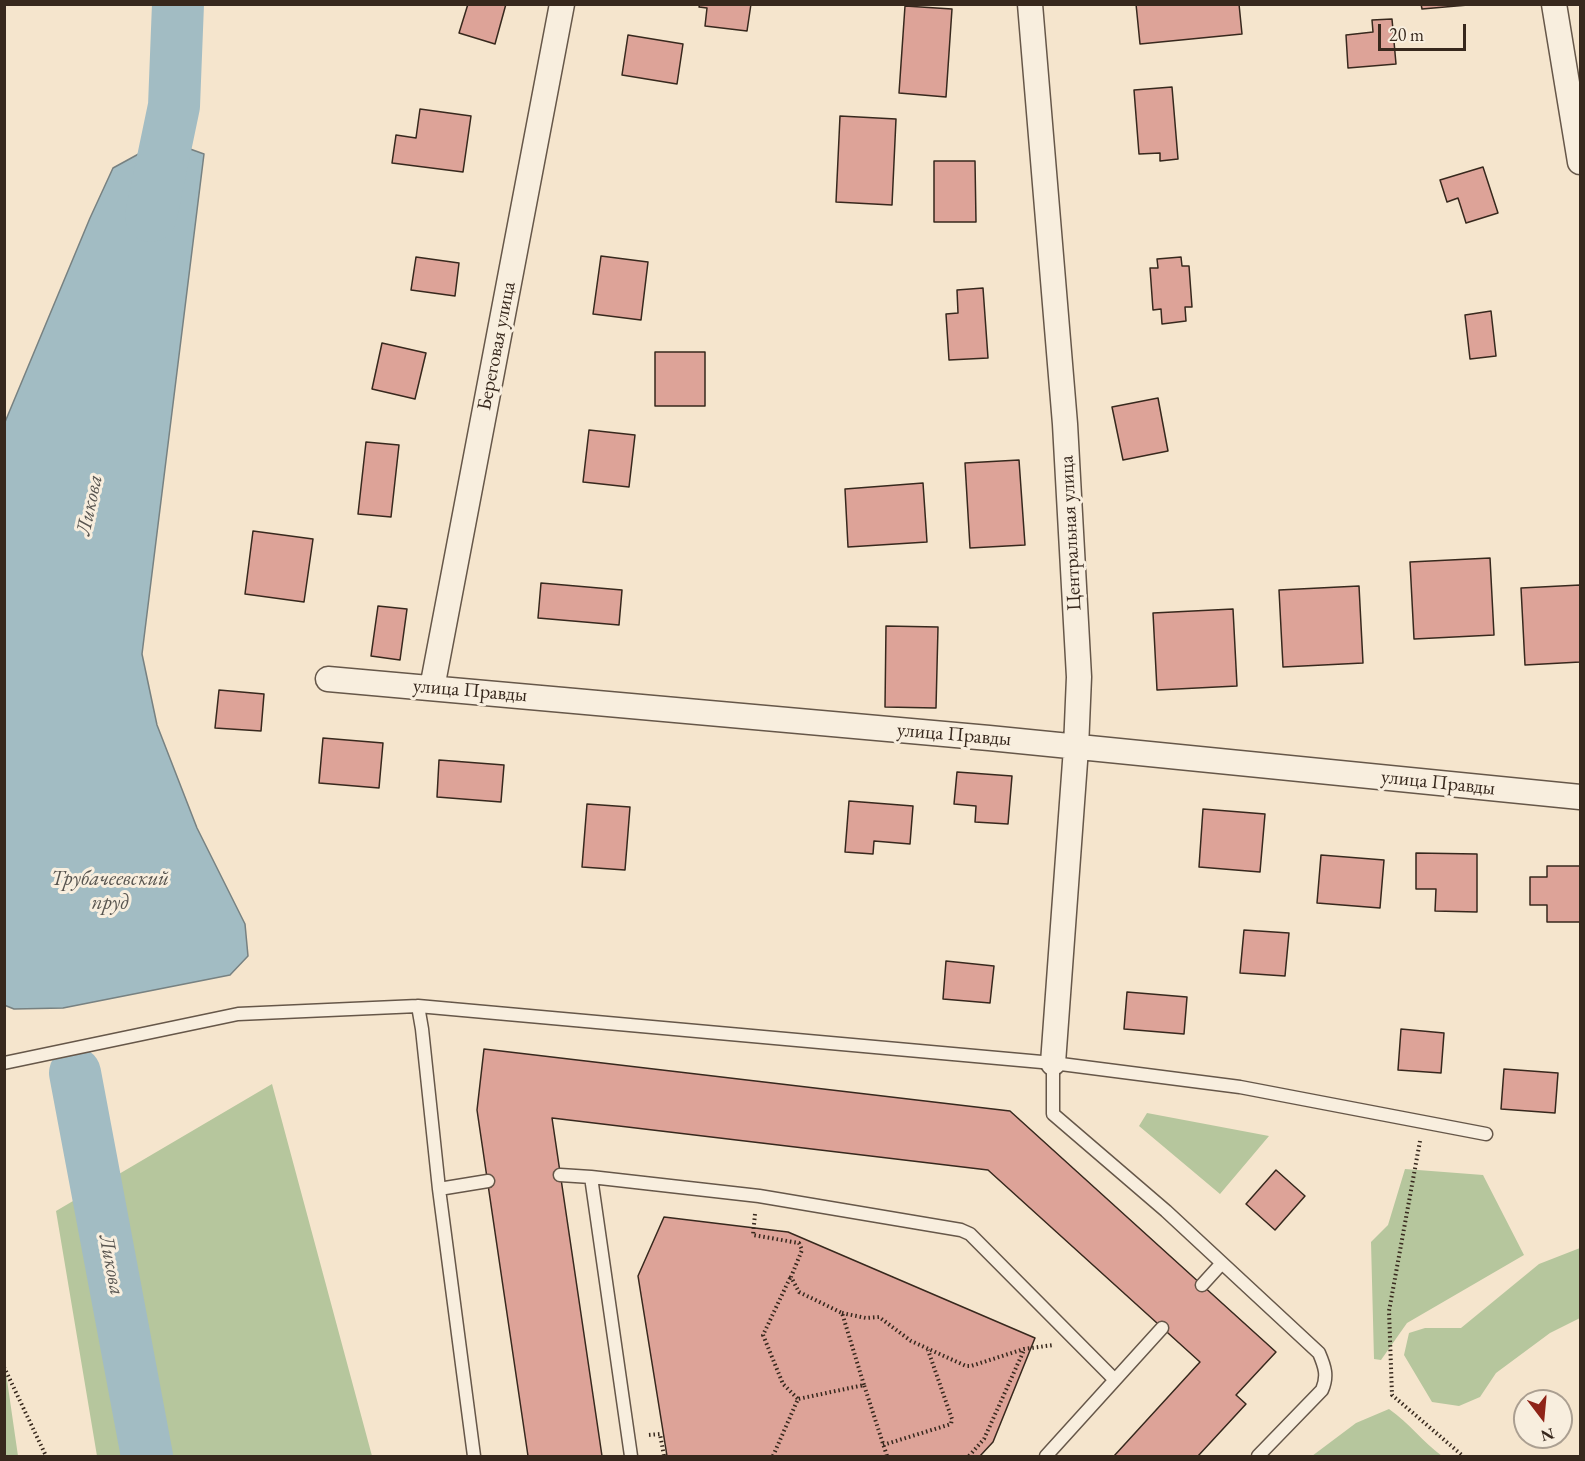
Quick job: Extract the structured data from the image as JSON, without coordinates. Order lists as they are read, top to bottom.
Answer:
{
  "streets": {
    "street": ["Береговая улица", "Центральная улица", "улица Правды"]
  },
  "crossings": [
    ["Береговая улица", "улица Правды"],
    ["Центральная улица", "улица Правды"]
  ],
  "water": ["Ликова", "Трубачеевский пруд"],
  "scale_bar": "20 m",
  "north": "bottom"
}
